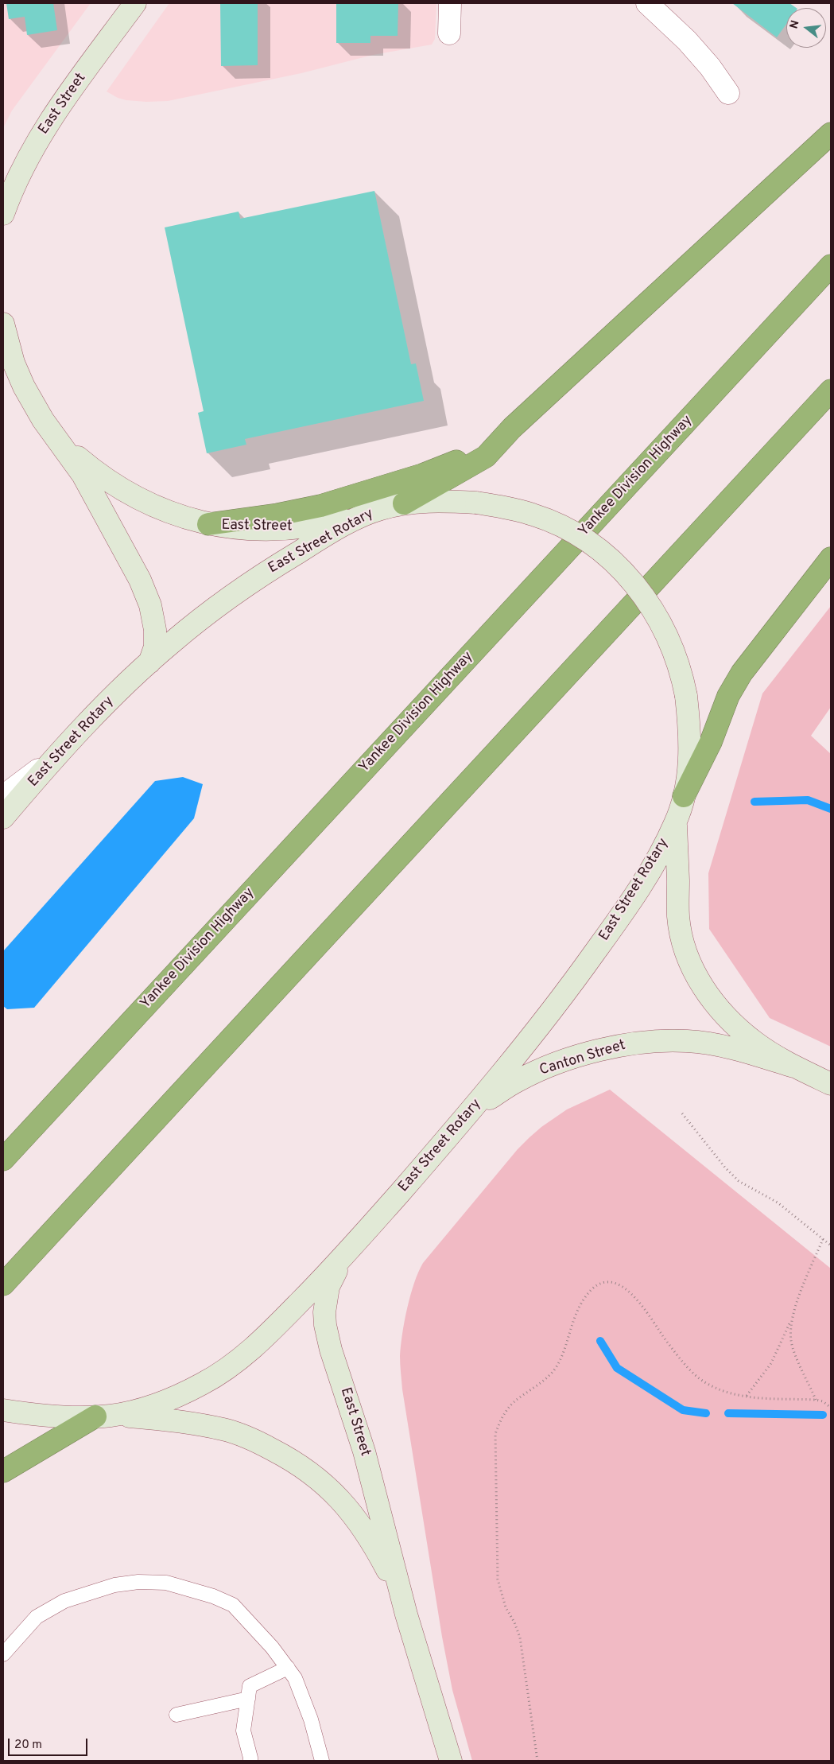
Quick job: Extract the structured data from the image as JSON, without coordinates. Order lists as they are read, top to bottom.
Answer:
{
  "streets": {
    "highway": ["Yankee Division Highway"],
    "main road": ["East Street", "East Street Rotary", "Canton Street"]
  },
  "crossings": [
    ["East Street", "East Street Rotary"],
    ["East Street Rotary", "Canton Street"]
  ],
  "scale_bar": "20 m",
  "north": "left"
}
